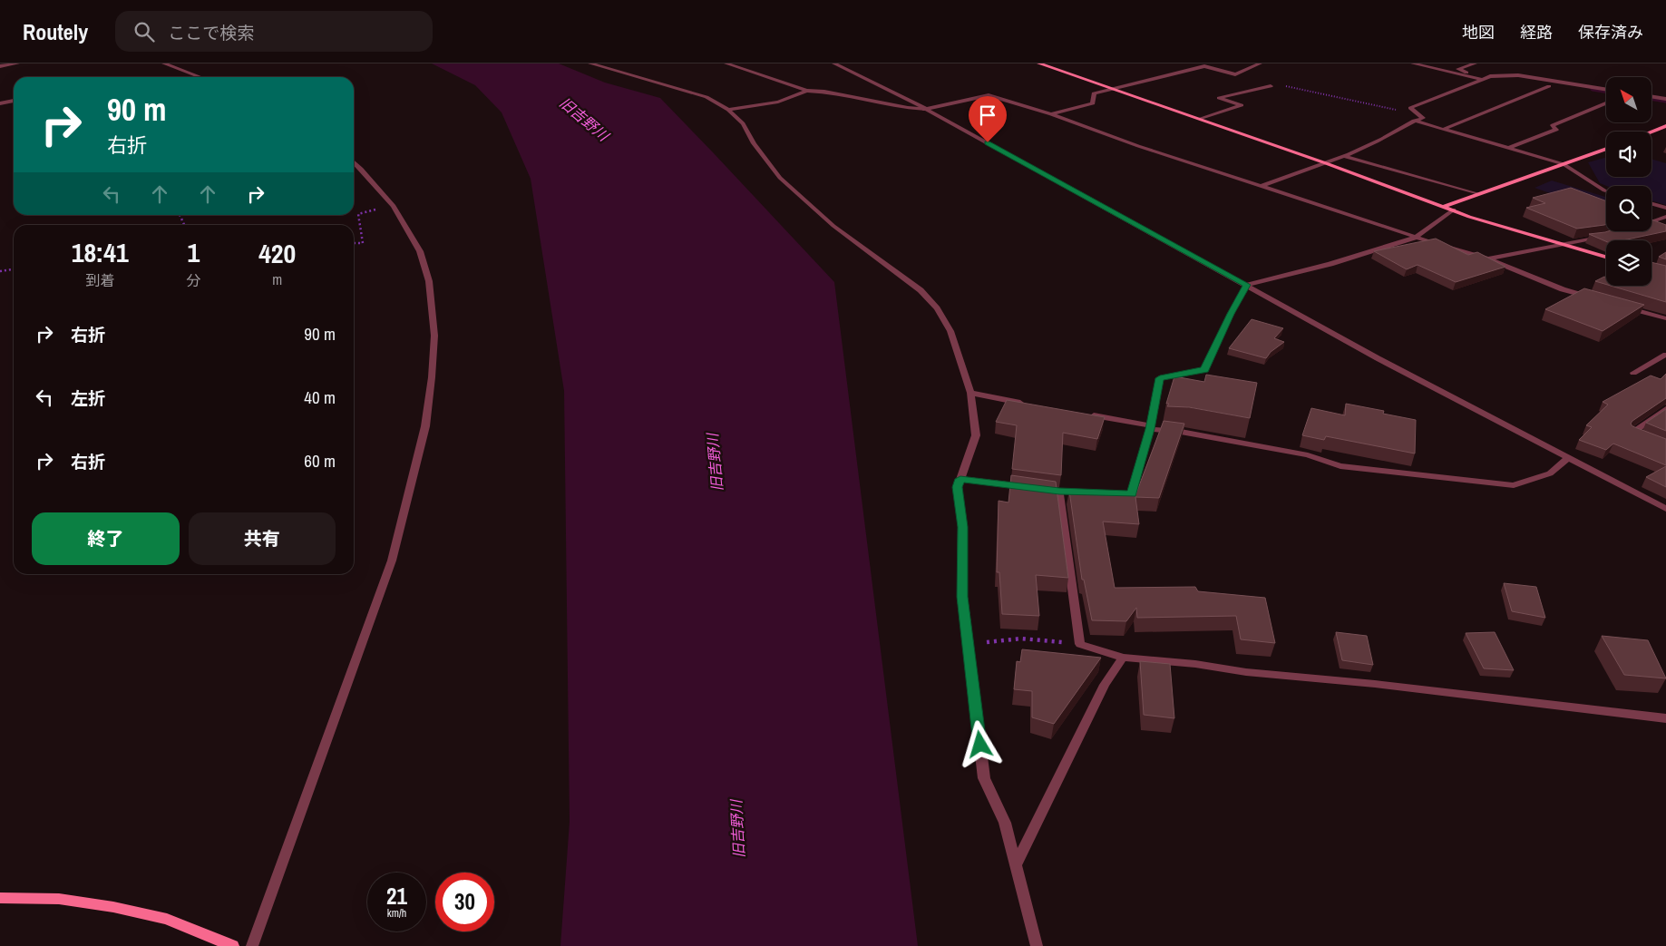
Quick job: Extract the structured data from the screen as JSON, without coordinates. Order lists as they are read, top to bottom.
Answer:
{
  "water": ["旧吉野川"],
  "north": "top left",
  "page": {
    "header": "Routely",
    "search": "ここで検索",
    "nav": ["地図", "経路", "保存済み"],
    "turn": ["90 m", "右折"],
    "eta": [
      "18:41",
      "到着",
      "1",
      "分",
      "420",
      "m"
    ],
    "list": [
      {
        "name": "右折",
        "value": "90 m"
      },
      {
        "name": "左折",
        "value": "40 m"
      },
      {
        "name": "右折",
        "value": "60 m"
      }
    ],
    "buttons": ["終了", "共有"],
    "speed": "21 km/h",
    "limit": "30"
  }
}
